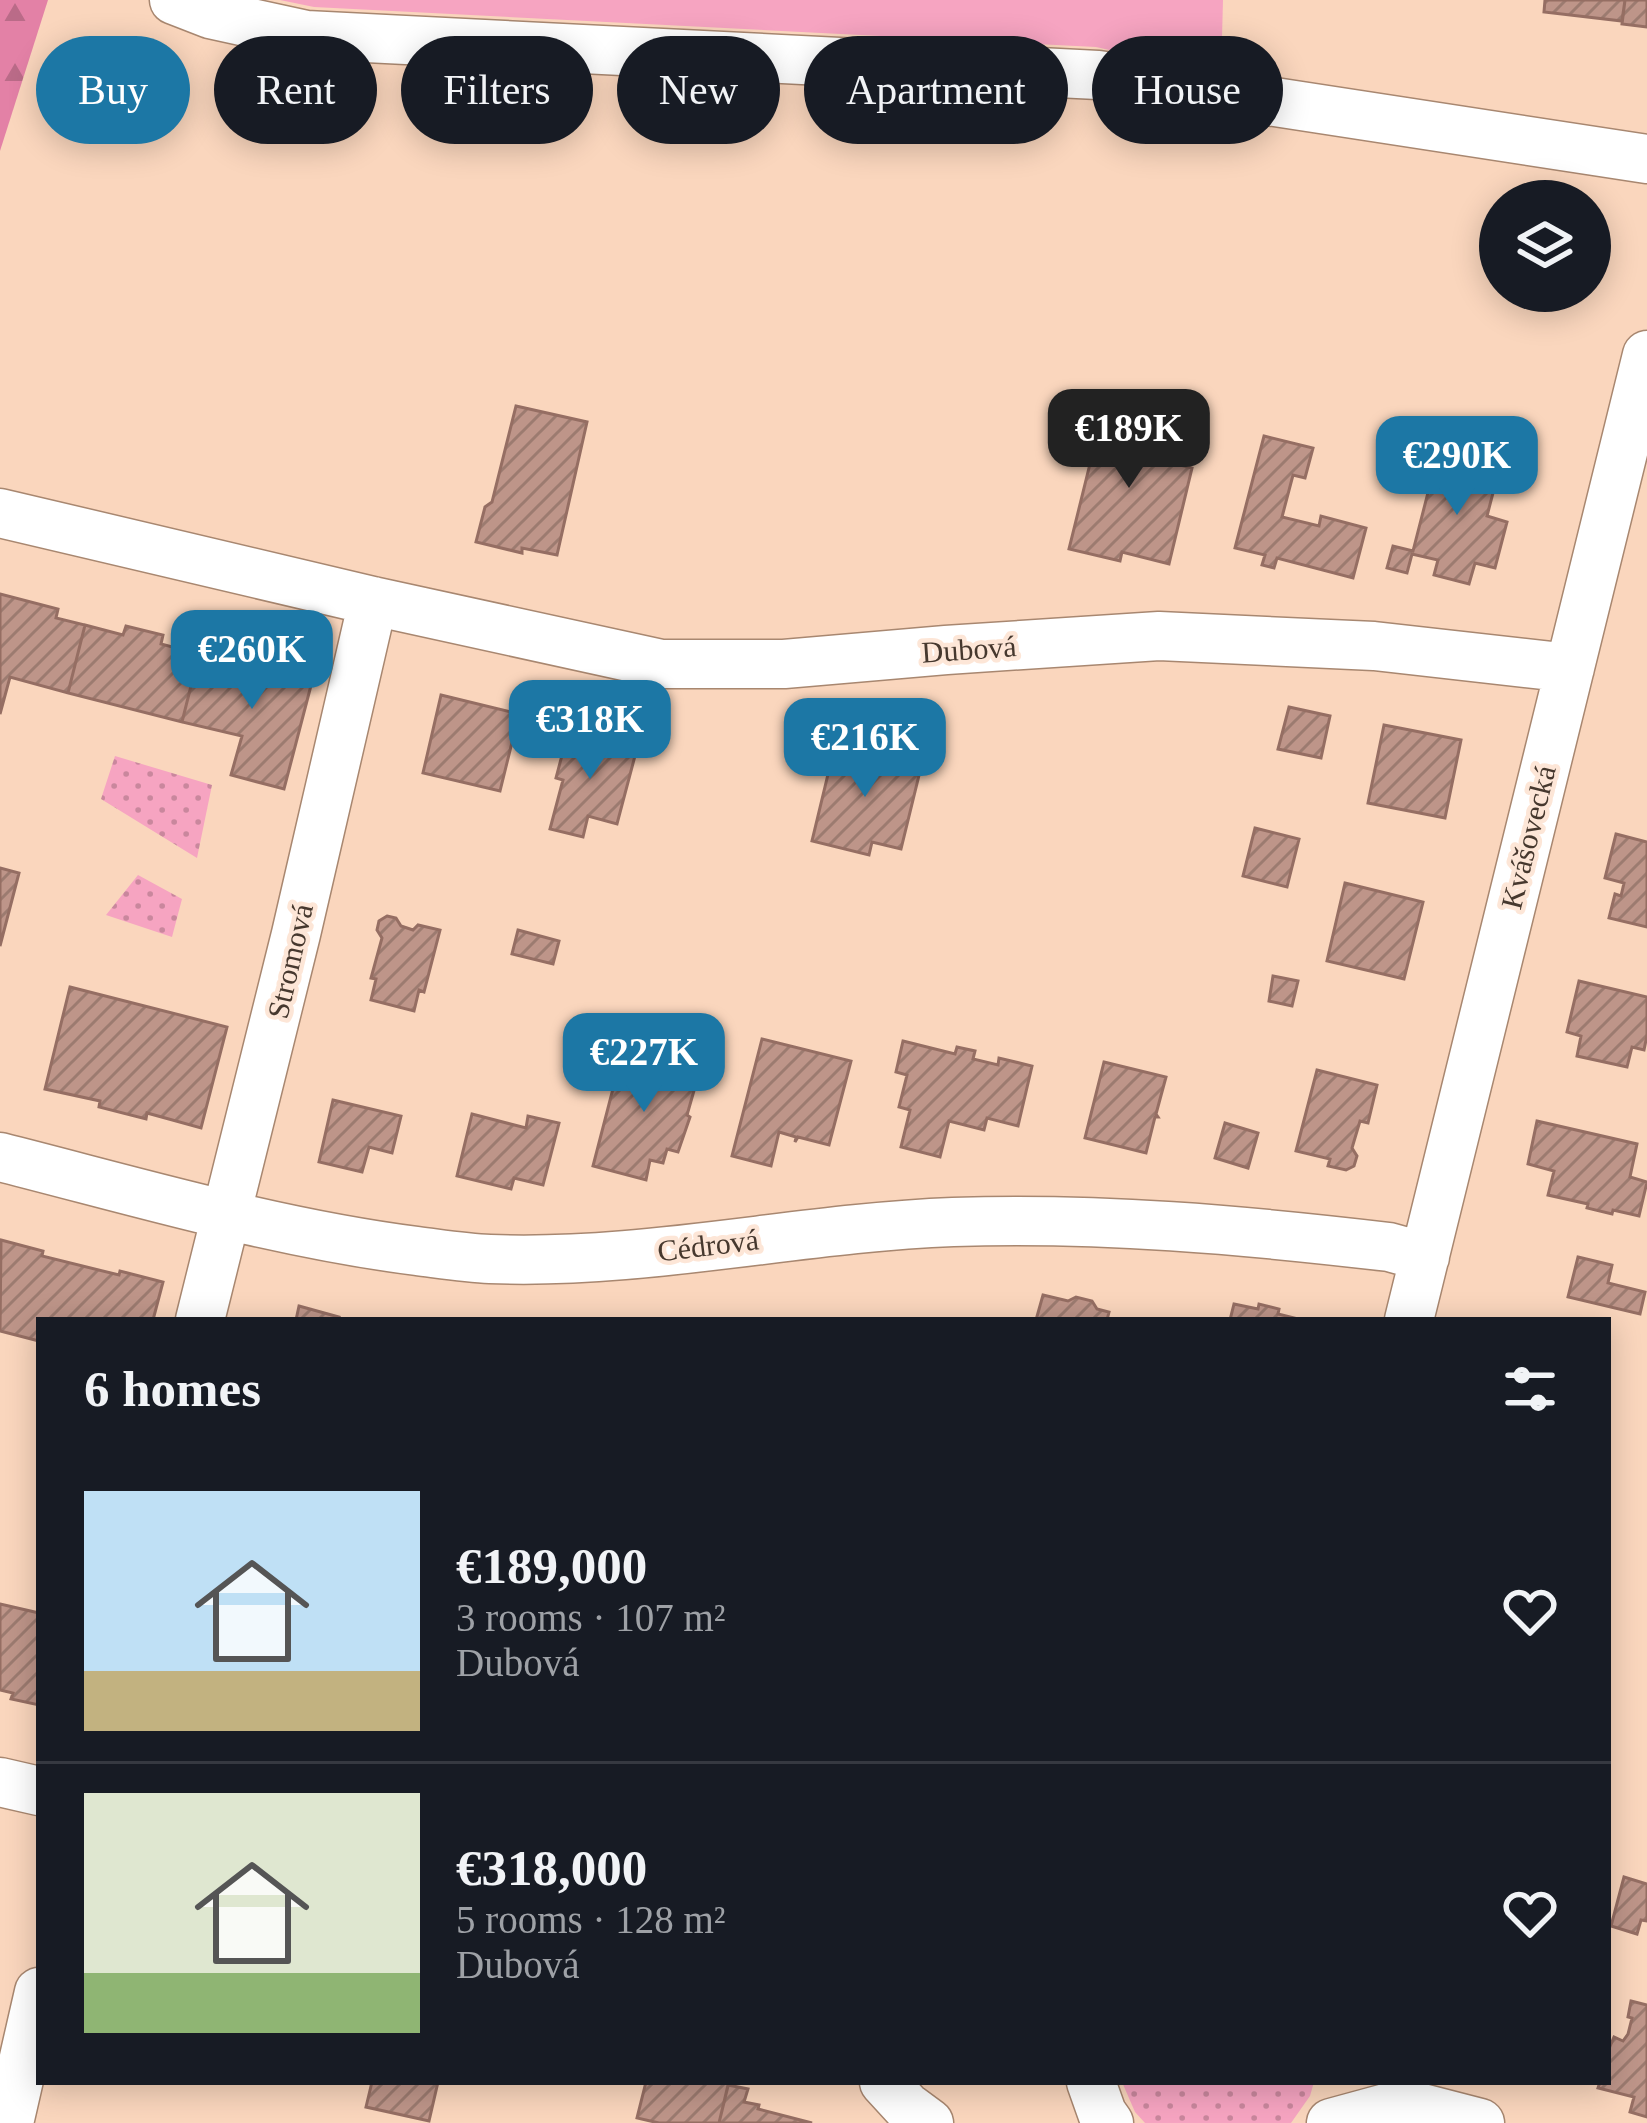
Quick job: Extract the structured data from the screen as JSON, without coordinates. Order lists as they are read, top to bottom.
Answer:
{
  "streets": {
    "street": [
      "Dubová",
      "Kvášovecká",
      "Stromová",
      "Cédrová"
    ]
  },
  "crossings": [
    ["Dubová", "Kvášovecká"],
    ["Dubová", "Stromová"],
    ["Kvášovecká", "Cédrová"],
    ["Stromová", "Cédrová"]
  ],
  "page": {
    "chip": [
      "Buy",
      "Rent",
      "Filters",
      "New",
      "Apartment",
      "House"
    ],
    "price": [
      "€189K",
      "€290K",
      "€260K",
      "€318K",
      "€216K",
      "€227K"
    ],
    "heading": "6 homes",
    "list": [
      {
        "name": "€189,000",
        "note": "3 rooms · 107 m² · Dubová"
      },
      {
        "name": "€318,000",
        "note": "5 rooms · 128 m² · Dubová"
      }
    ]
  }
}
